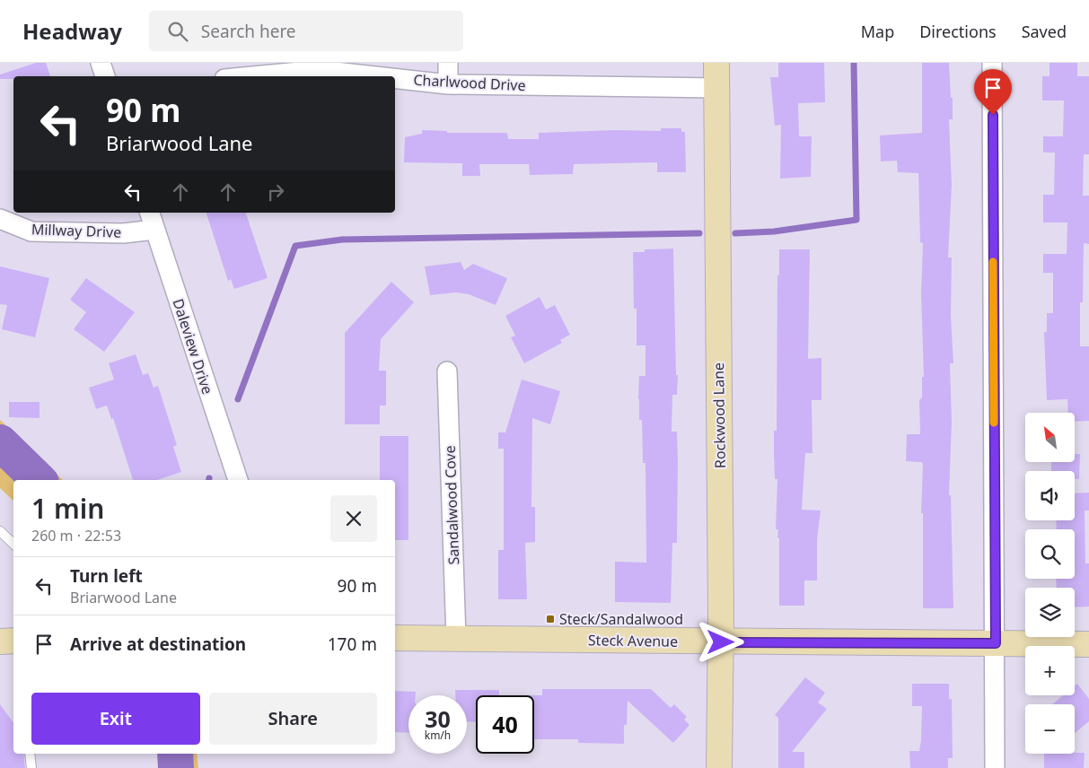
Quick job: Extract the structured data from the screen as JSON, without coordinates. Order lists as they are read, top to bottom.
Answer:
{
  "streets": {
    "street": [
      "Charlwood Drive",
      "Millway Drive",
      "Daleview Drive",
      "Rockwood Lane",
      "Sandalwood Cove",
      "Steck Avenue"
    ]
  },
  "crossings": [
    ["Charlwood Drive", "Rockwood Lane"],
    ["Millway Drive", "Daleview Drive"],
    ["Rockwood Lane", "Steck Avenue"],
    ["Sandalwood Cove", "Steck Avenue"]
  ],
  "places": {
    "transit": ["Steck/Sandalwood"]
  },
  "north": "top left",
  "page": {
    "header": "Headway",
    "search": "Search here",
    "nav": ["Map", "Directions", "Saved"],
    "turn": ["90 m", "Briarwood Lane"],
    "map_buttons": ["+", "−"],
    "heading": ["1 min", "260 m · 22:53"],
    "list": [
      {
        "name": "Turn left",
        "note": "Briarwood Lane",
        "value": "90 m"
      },
      {
        "name": "Arrive at destination",
        "value": "170 m"
      }
    ],
    "buttons": ["Exit", "Share"],
    "speed": "30 km/h",
    "limit": "40"
  }
}
